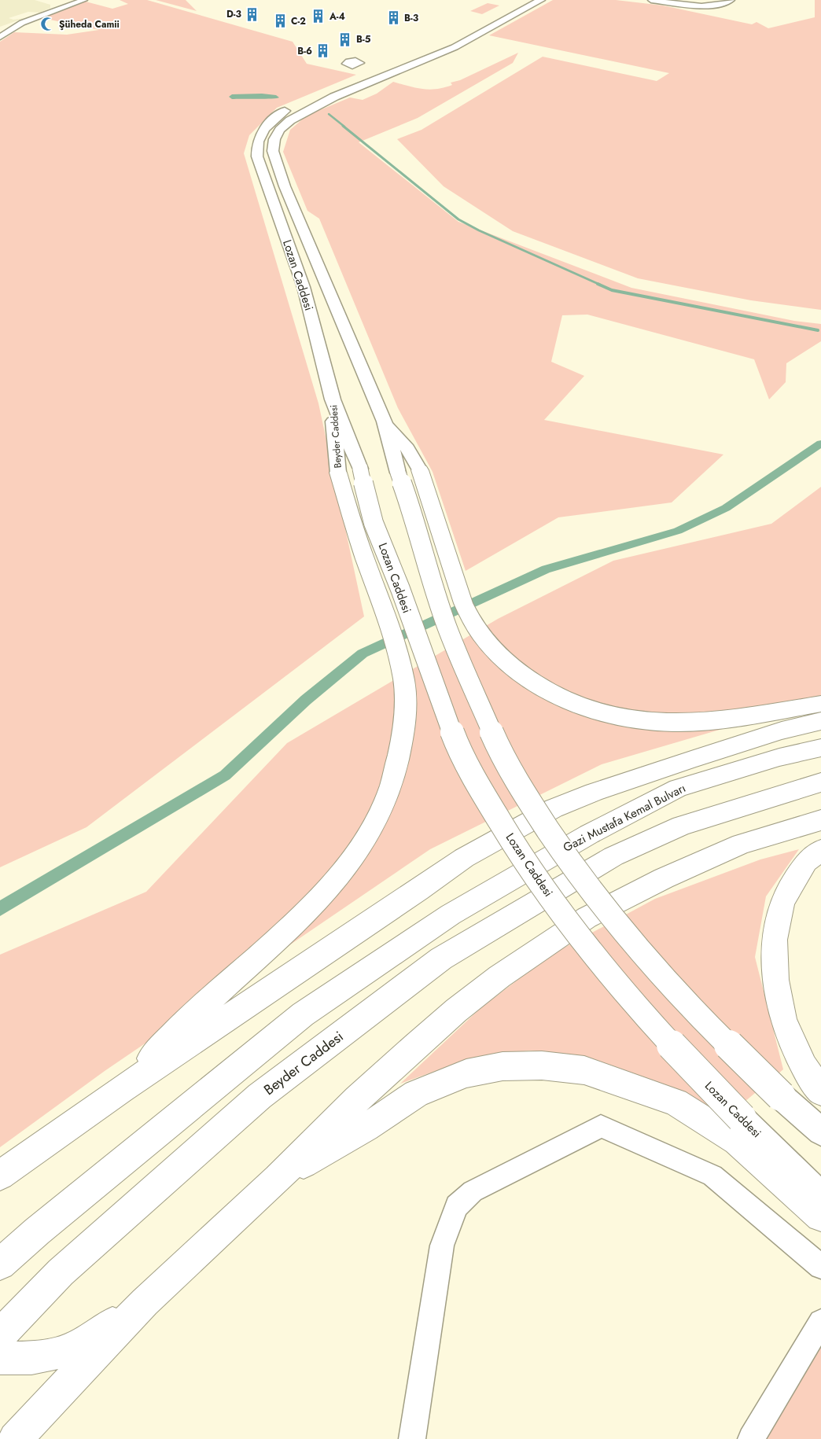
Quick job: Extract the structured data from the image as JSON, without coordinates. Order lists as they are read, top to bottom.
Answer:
{
  "streets": {
    "highway": ["Beyder Caddesi", "Gazi Mustafa Kemal Bulvarı"],
    "main road": ["Lozan Caddesi"]
  },
  "crossings": [
    ["Lozan Caddesi", "Beyder Caddesi"]
  ],
  "places": {
    "building": [
      "D-3",
      "A-4",
      "B-3",
      "C-2",
      "B-5",
      "B-6"
    ],
    "mosque": ["Şüheda Camii"]
  }
}
